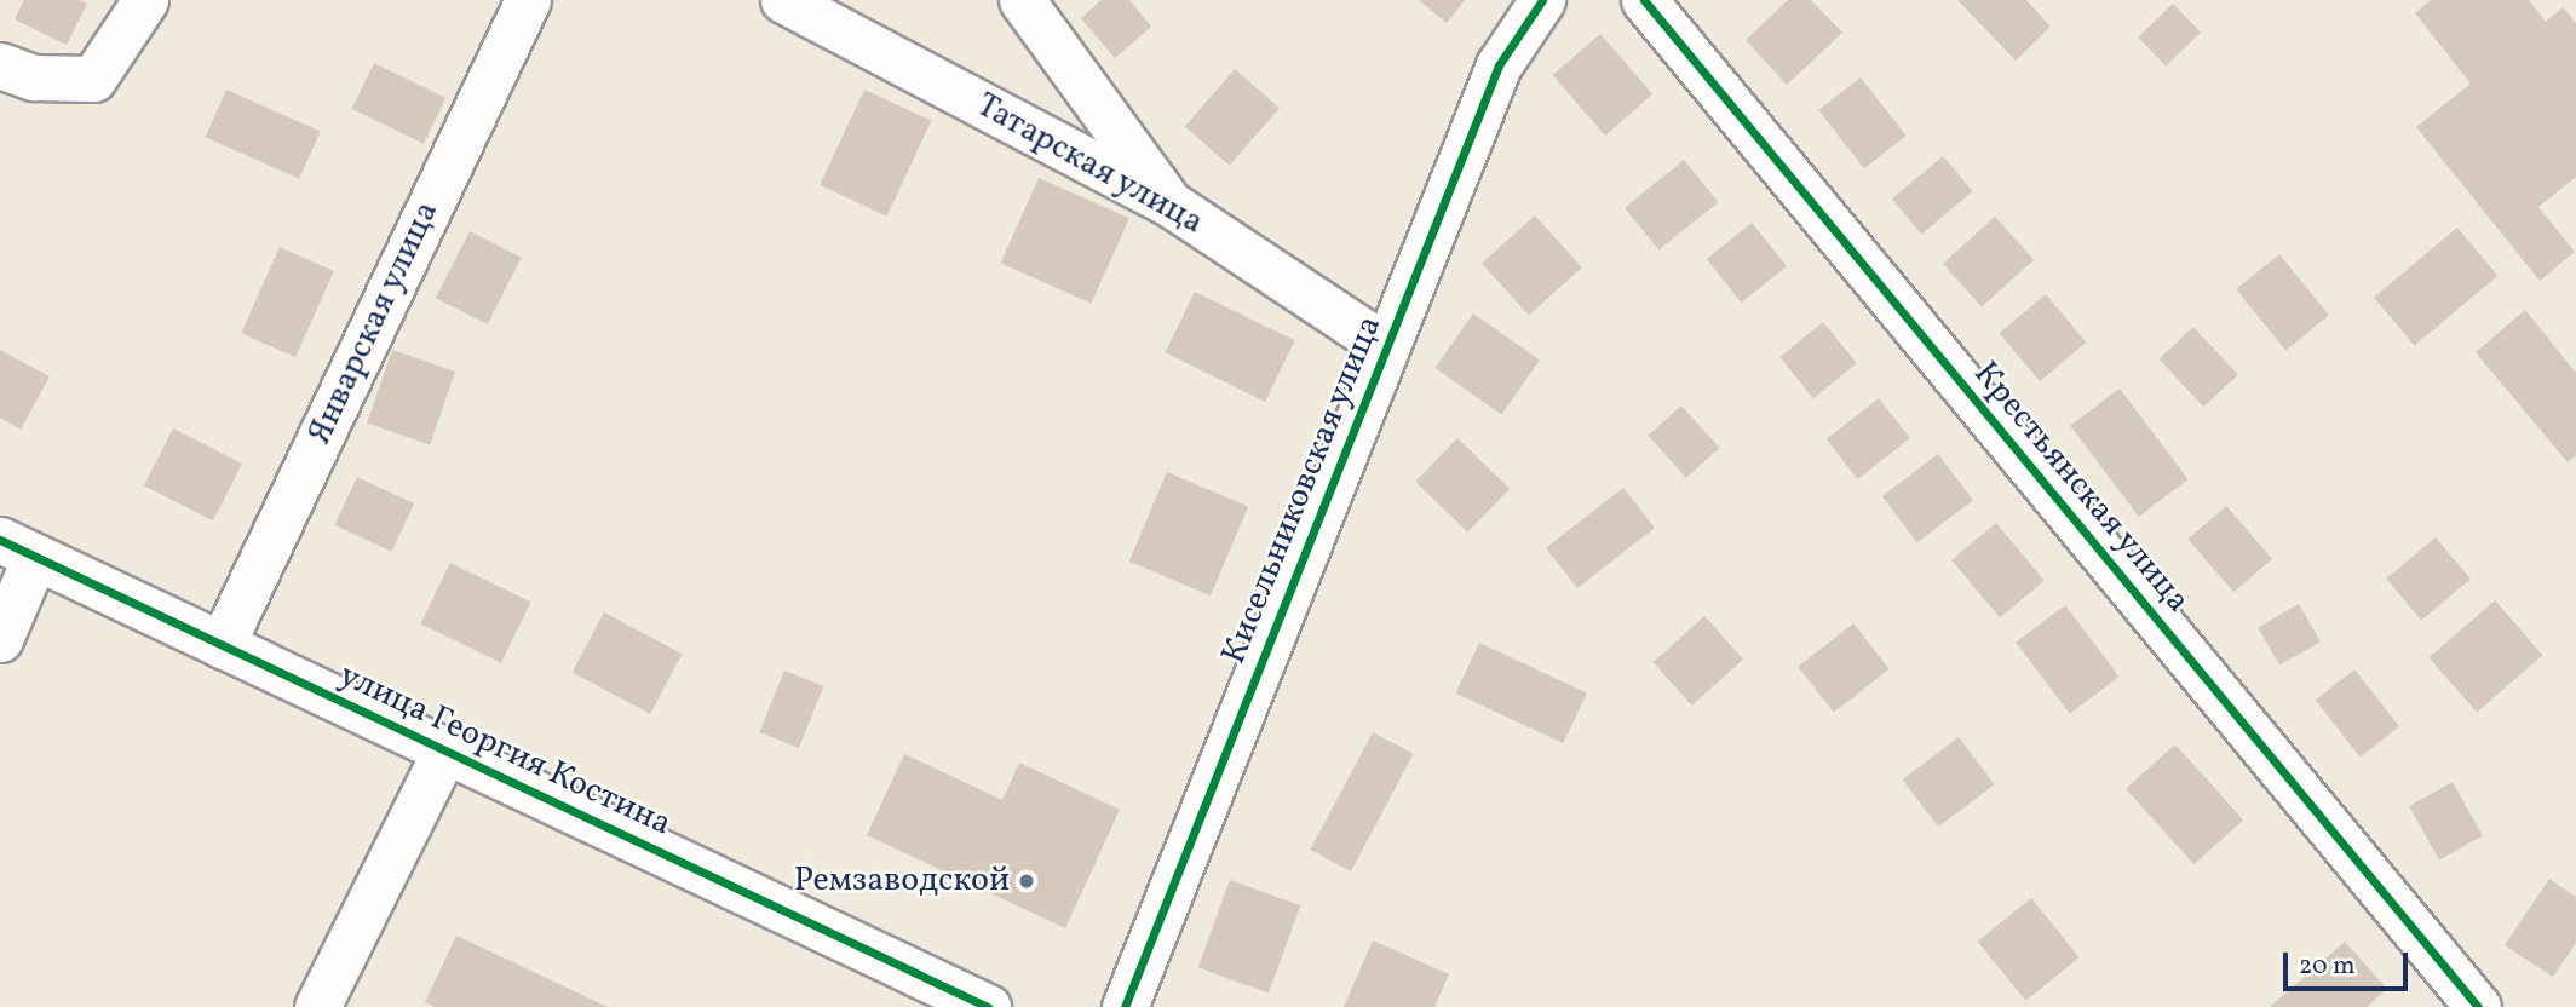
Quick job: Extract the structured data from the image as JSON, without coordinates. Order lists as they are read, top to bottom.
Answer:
{
  "streets": {
    "street": [
      "Татарская улица",
      "Январская улица",
      "Крестьянская улица",
      "Кисельниковская улица",
      "улица Георгия Костина"
    ]
  },
  "crossings": [
    ["Татарская улица", "Кисельниковская улица"],
    ["Январская улица", "улица Георгия Костина"]
  ],
  "places": ["Ремзаводской"],
  "scale_bar": "20 m"
}
